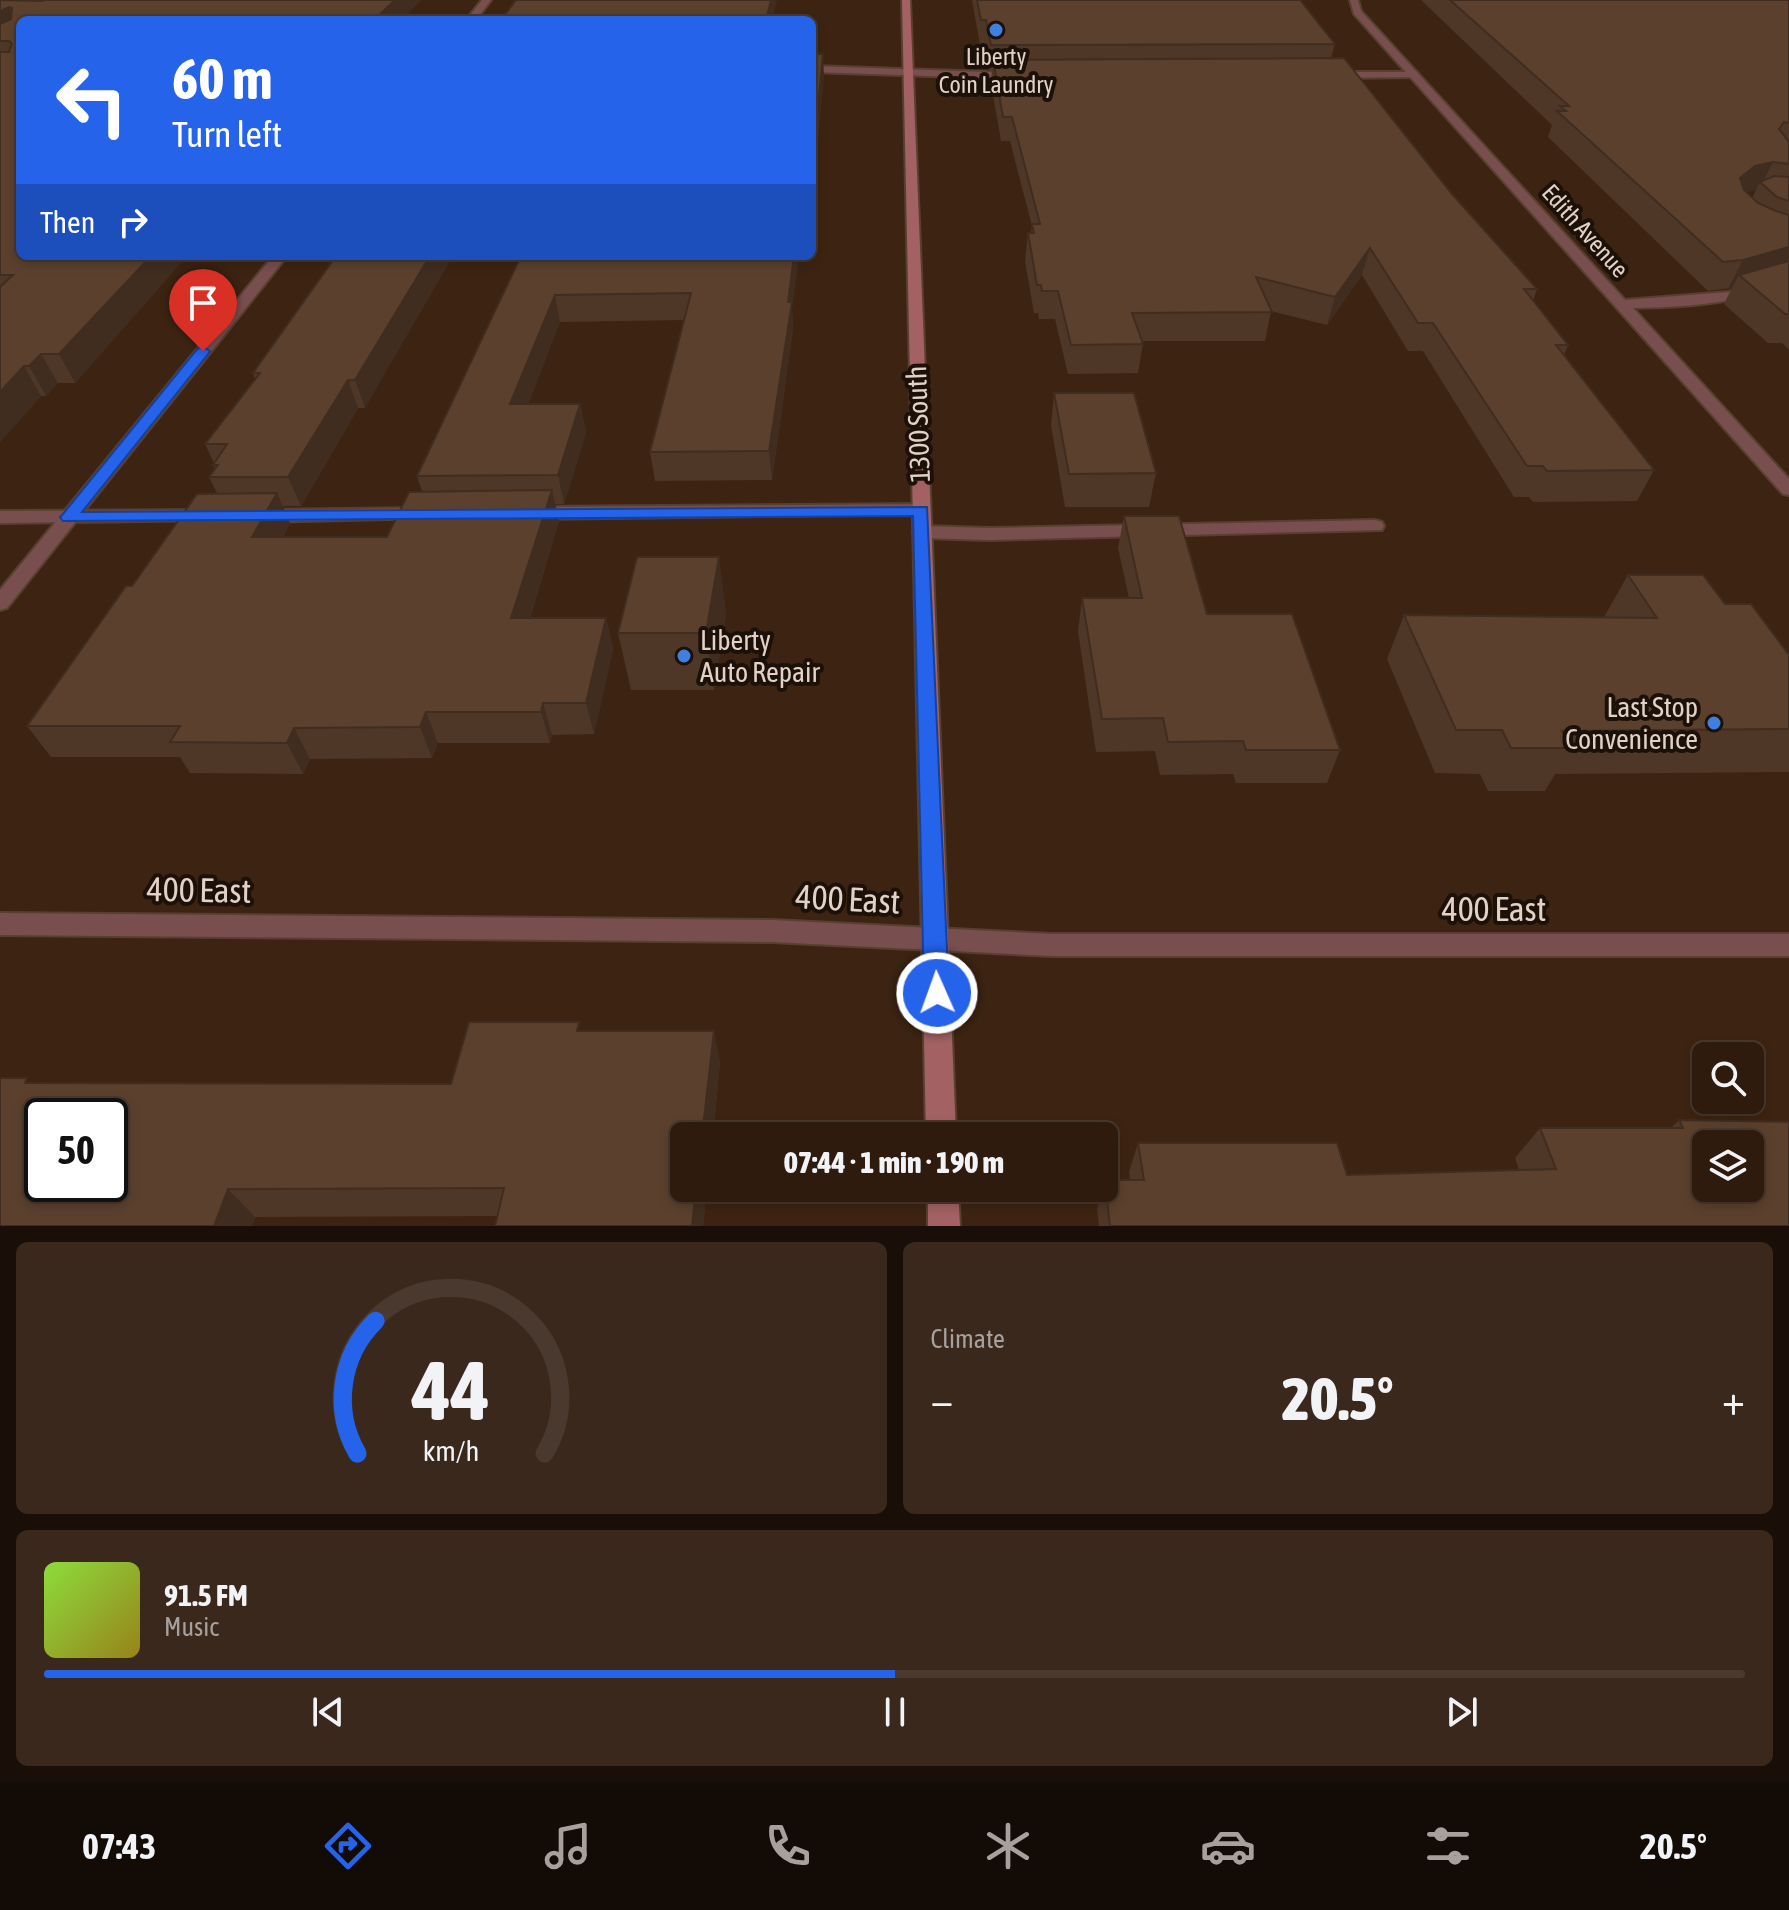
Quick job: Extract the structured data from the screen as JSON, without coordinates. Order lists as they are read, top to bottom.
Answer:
{
  "streets": {
    "main road": ["1300 South"],
    "street": ["Edith Avenue", "400 East"]
  },
  "crossings": [
    ["1300 South", "400 East"]
  ],
  "places": ["Liberty Coin Laundry", "Liberty Auto Repair", "Last Stop Convenience"],
  "page": {
    "turn": ["60 m", "Turn left"],
    "then": "Then",
    "limit": "50",
    "trip": "07:44 · 1 min · 190 m",
    "tile": "Climate",
    "heat": ["−", "20.5°", "+"],
    "song": ["91.5 FM", "Music"],
    "tabs": ["07:43", "20.5°"],
    "gauge": ["44", "km/h"]
  }
}
